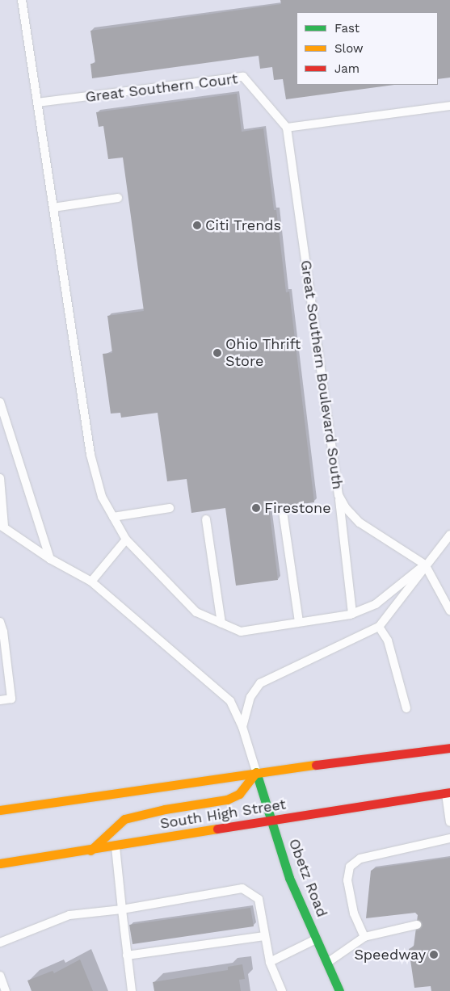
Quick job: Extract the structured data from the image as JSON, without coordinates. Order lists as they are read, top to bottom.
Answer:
{
  "streets": {
    "main road": ["South High Street", "Obetz Road"],
    "lane": ["Great Southern Court", "Great Southern Boulevard South"]
  },
  "crossings": [
    ["Great Southern Court", "Great Southern Boulevard South"],
    ["South High Street", "Obetz Road"]
  ],
  "places": [
    "Citi Trends",
    "Ohio Thrift Store",
    "Firestone",
    "Speedway"
  ],
  "legend": ["Fast", "Slow", "Jam"]
}
